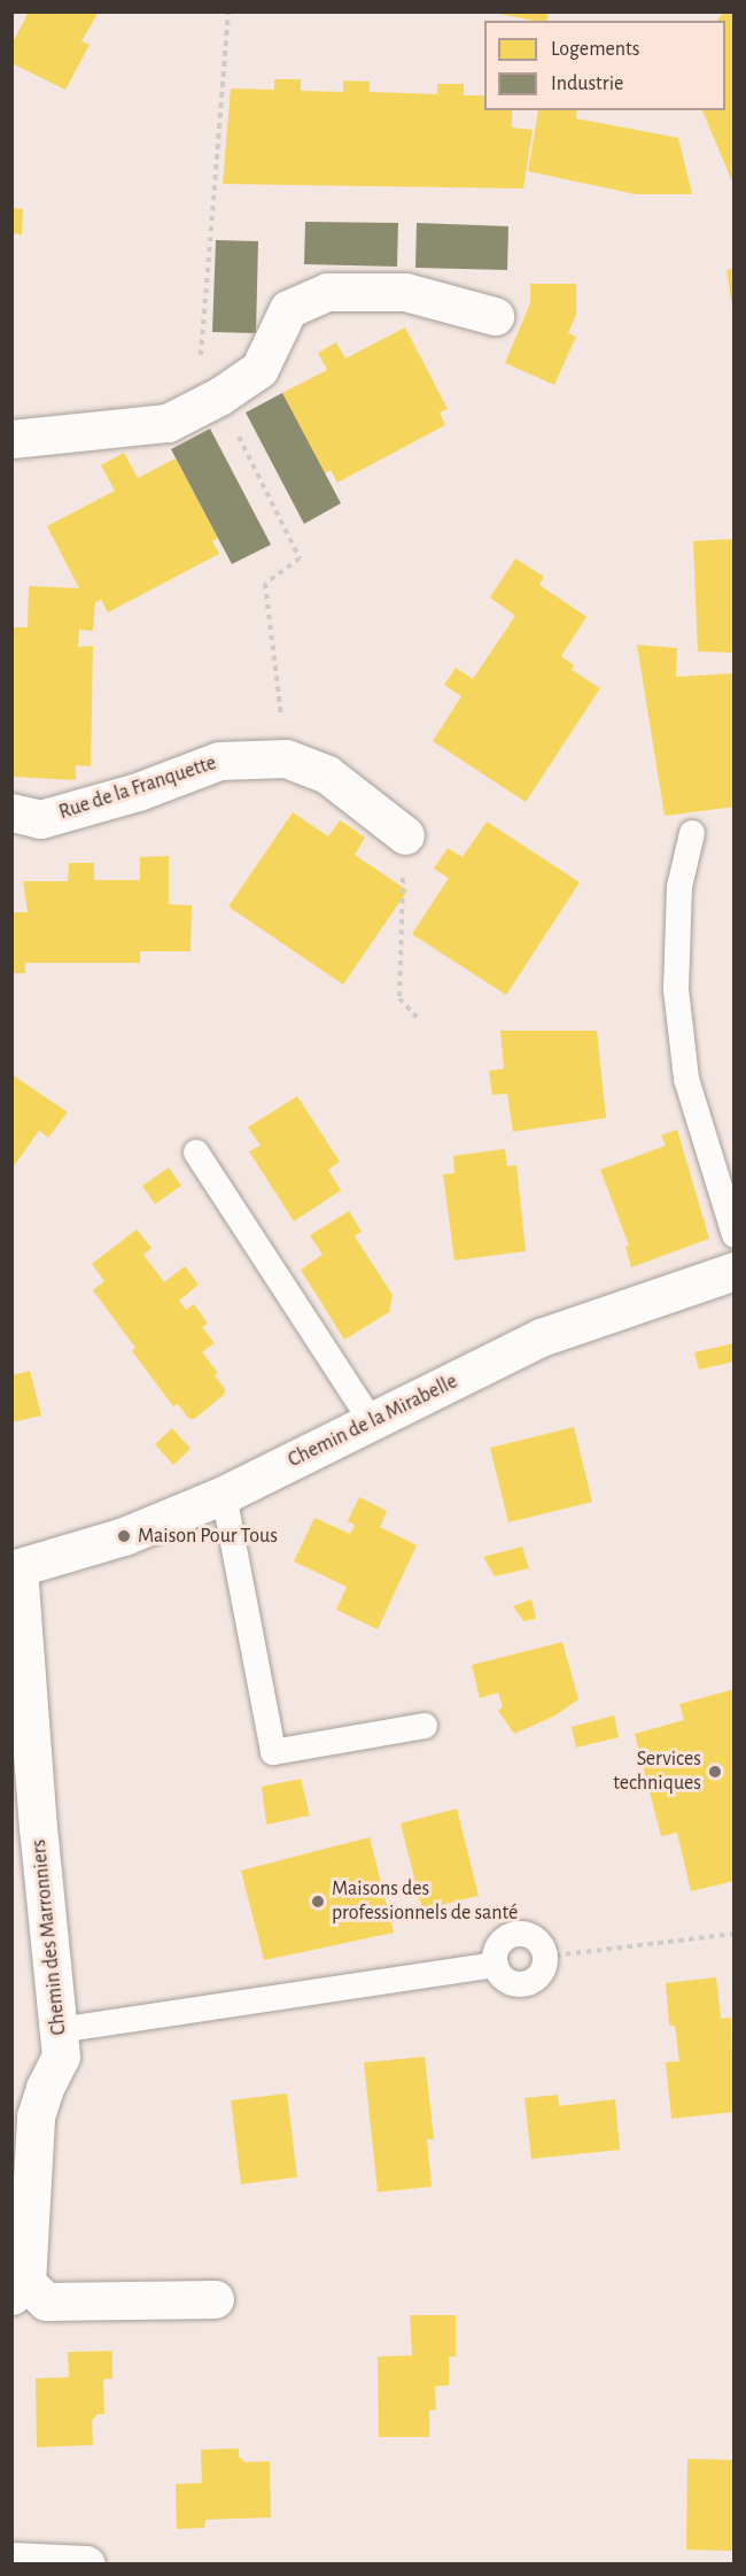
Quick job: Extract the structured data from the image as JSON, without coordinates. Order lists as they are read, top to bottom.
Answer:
{
  "streets": {
    "street": ["Rue de la Franquette", "Chemin de la Mirabelle", "Chemin des Marronniers"]
  },
  "crossings": [
    ["Chemin de la Mirabelle", "Chemin des Marronniers"]
  ],
  "places": ["Maison Pour Tous", "Services techniques", "Maisons des professionnels de santé"],
  "legend": ["Logements", "Industrie"]
}
